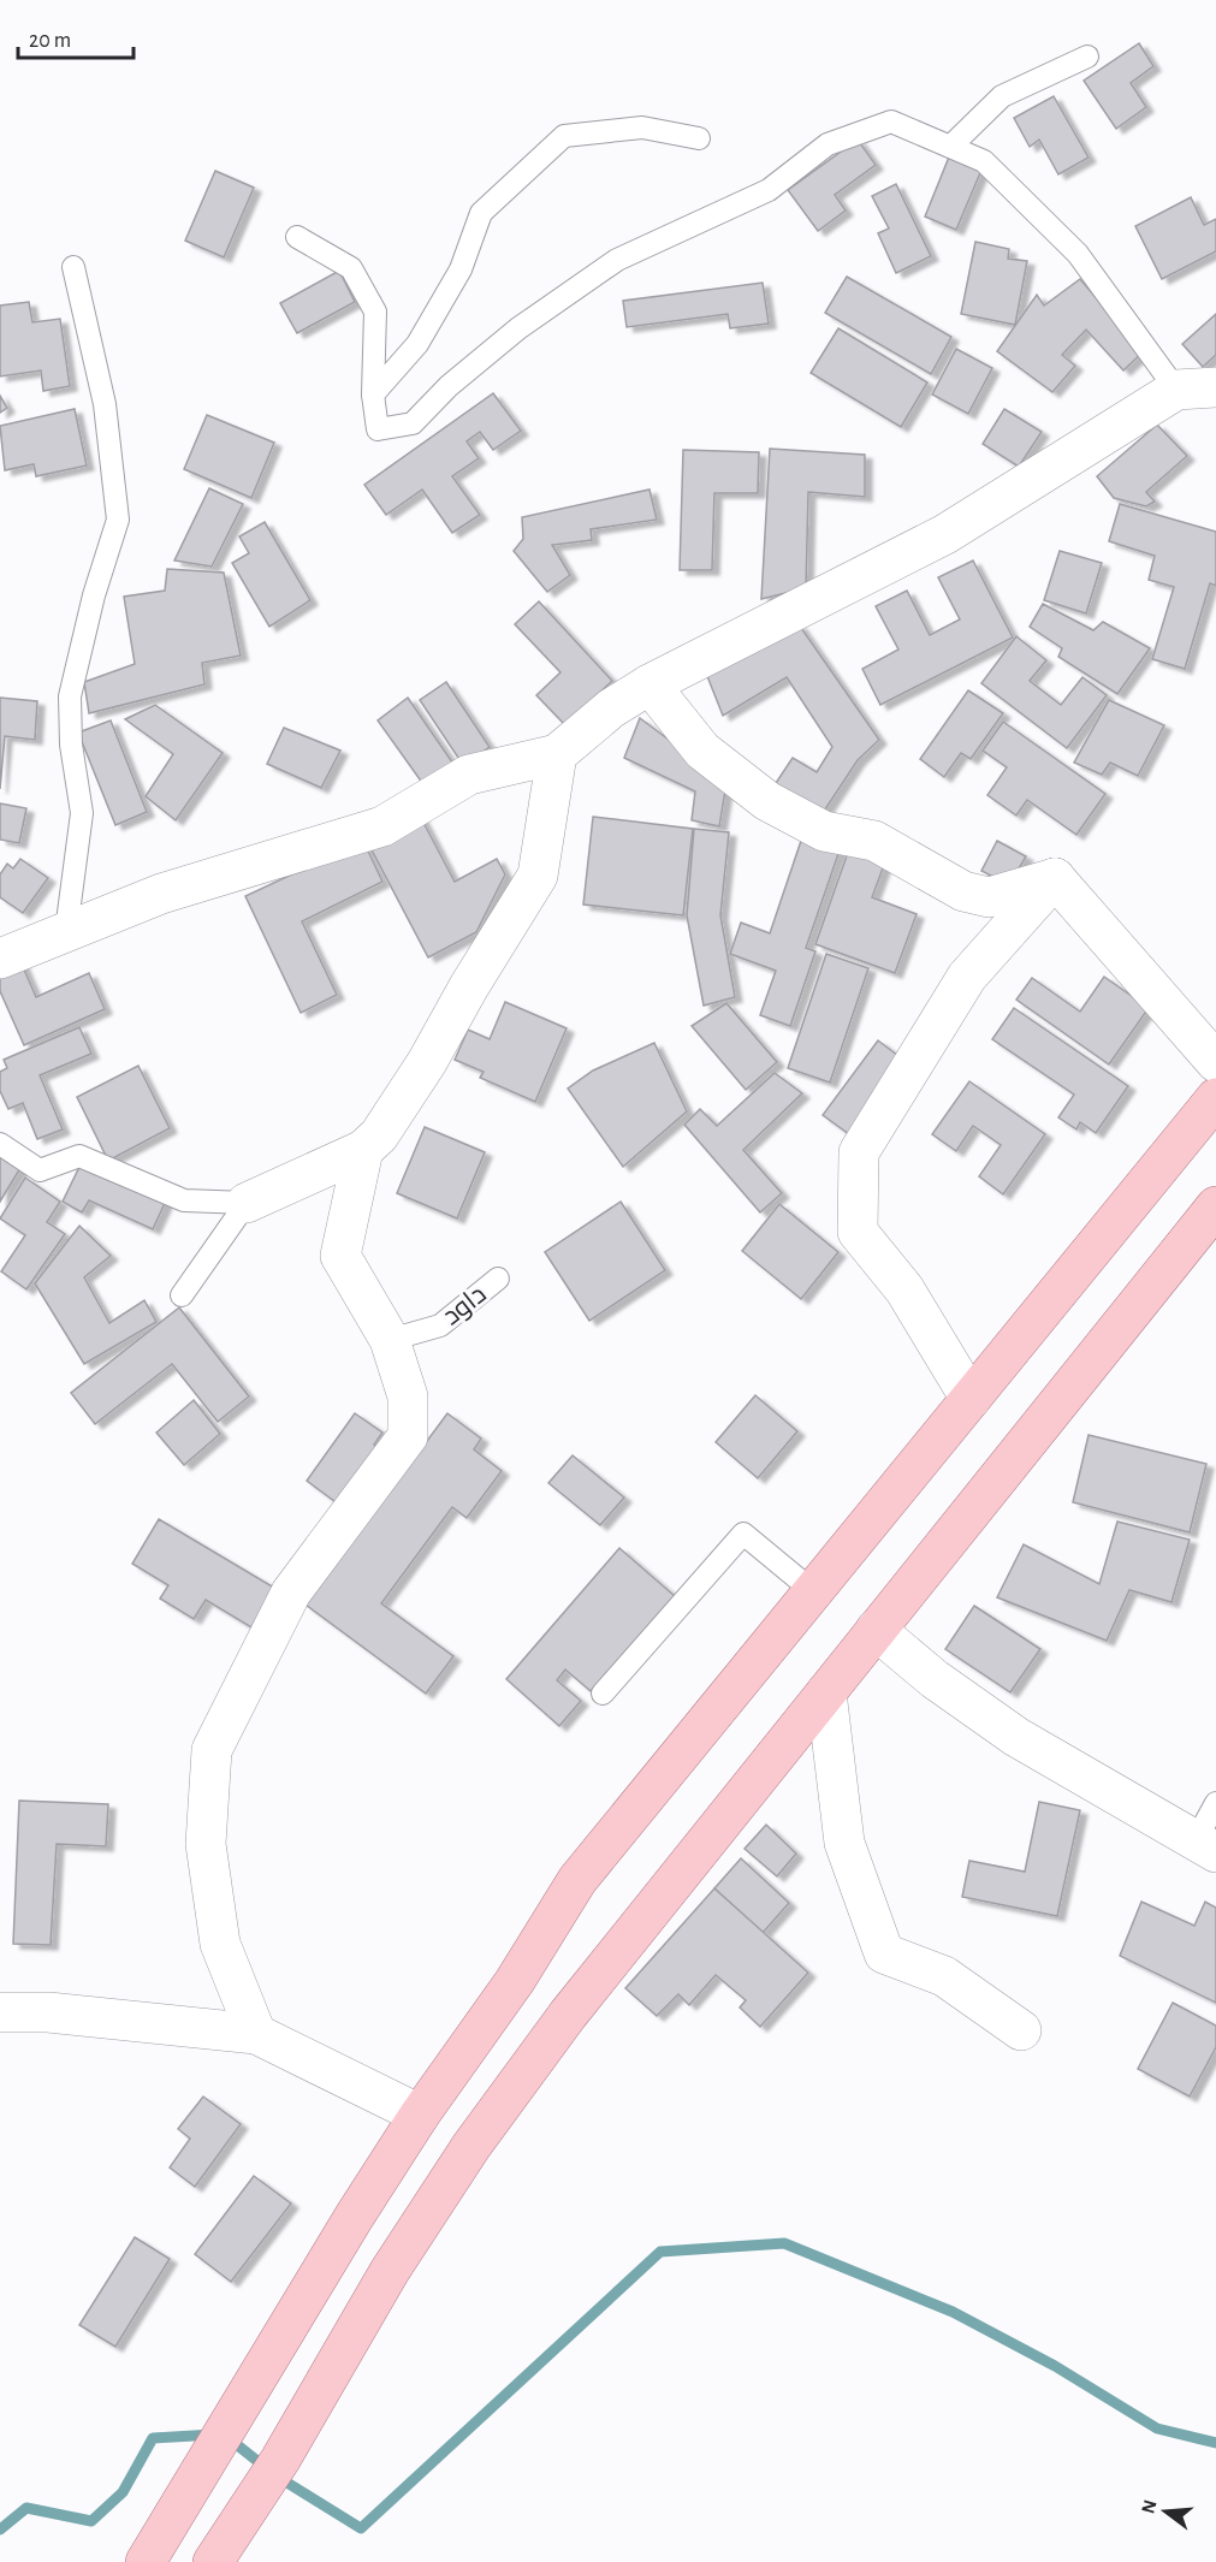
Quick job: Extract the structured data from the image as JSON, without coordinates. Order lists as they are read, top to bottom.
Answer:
{
  "streets": {
    "lane": ["داود"]
  },
  "scale_bar": "20 m",
  "north": "left"
}
